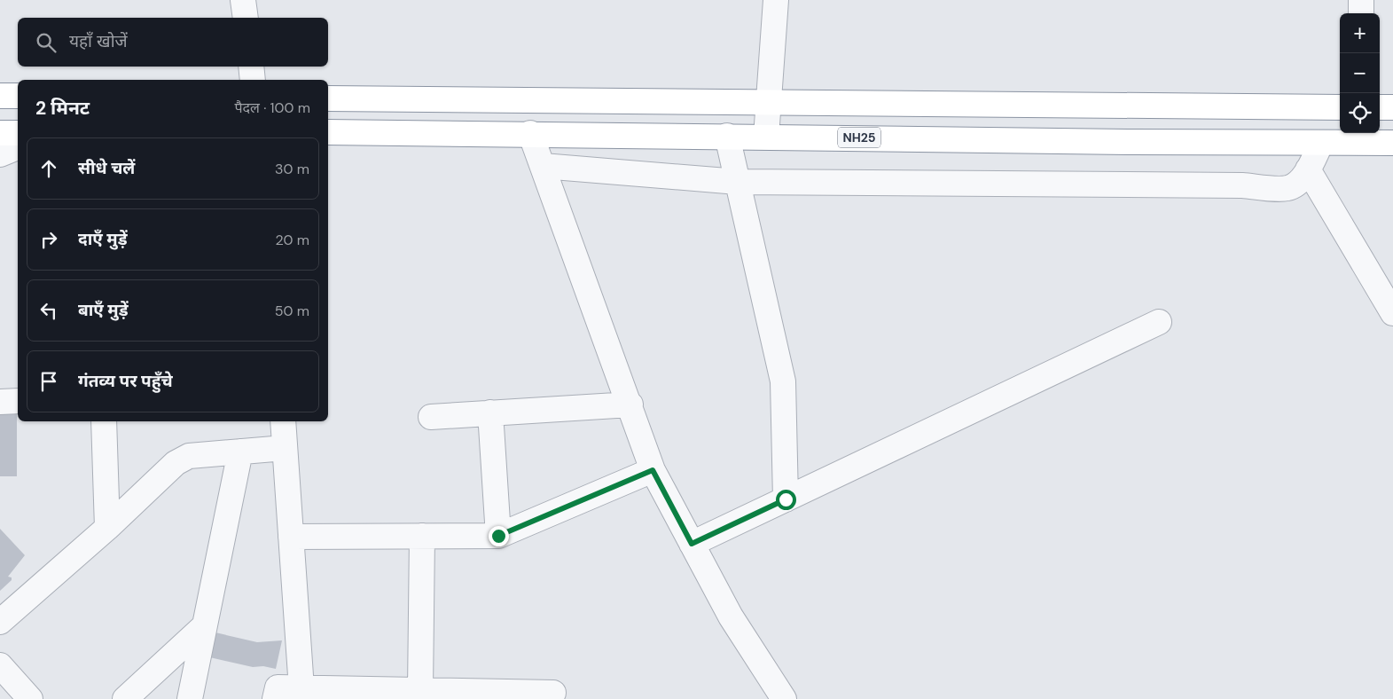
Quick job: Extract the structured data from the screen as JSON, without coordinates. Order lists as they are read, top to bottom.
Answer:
{
  "streets": {
    "highway": ["NH25"]
  },
  "page": {
    "map_buttons": ["+", "−"],
    "search": "यहाँ खोजें",
    "heading": ["2 मिनट", "पैदल · 100 m"],
    "list": [
      ["सीधे चलें", "30 m"],
      ["दाएँ मुड़ें", "20 m"],
      ["बाएँ मुड़ें", "50 m"],
      "गंतव्य पर पहुँचे"
    ]
  }
}
